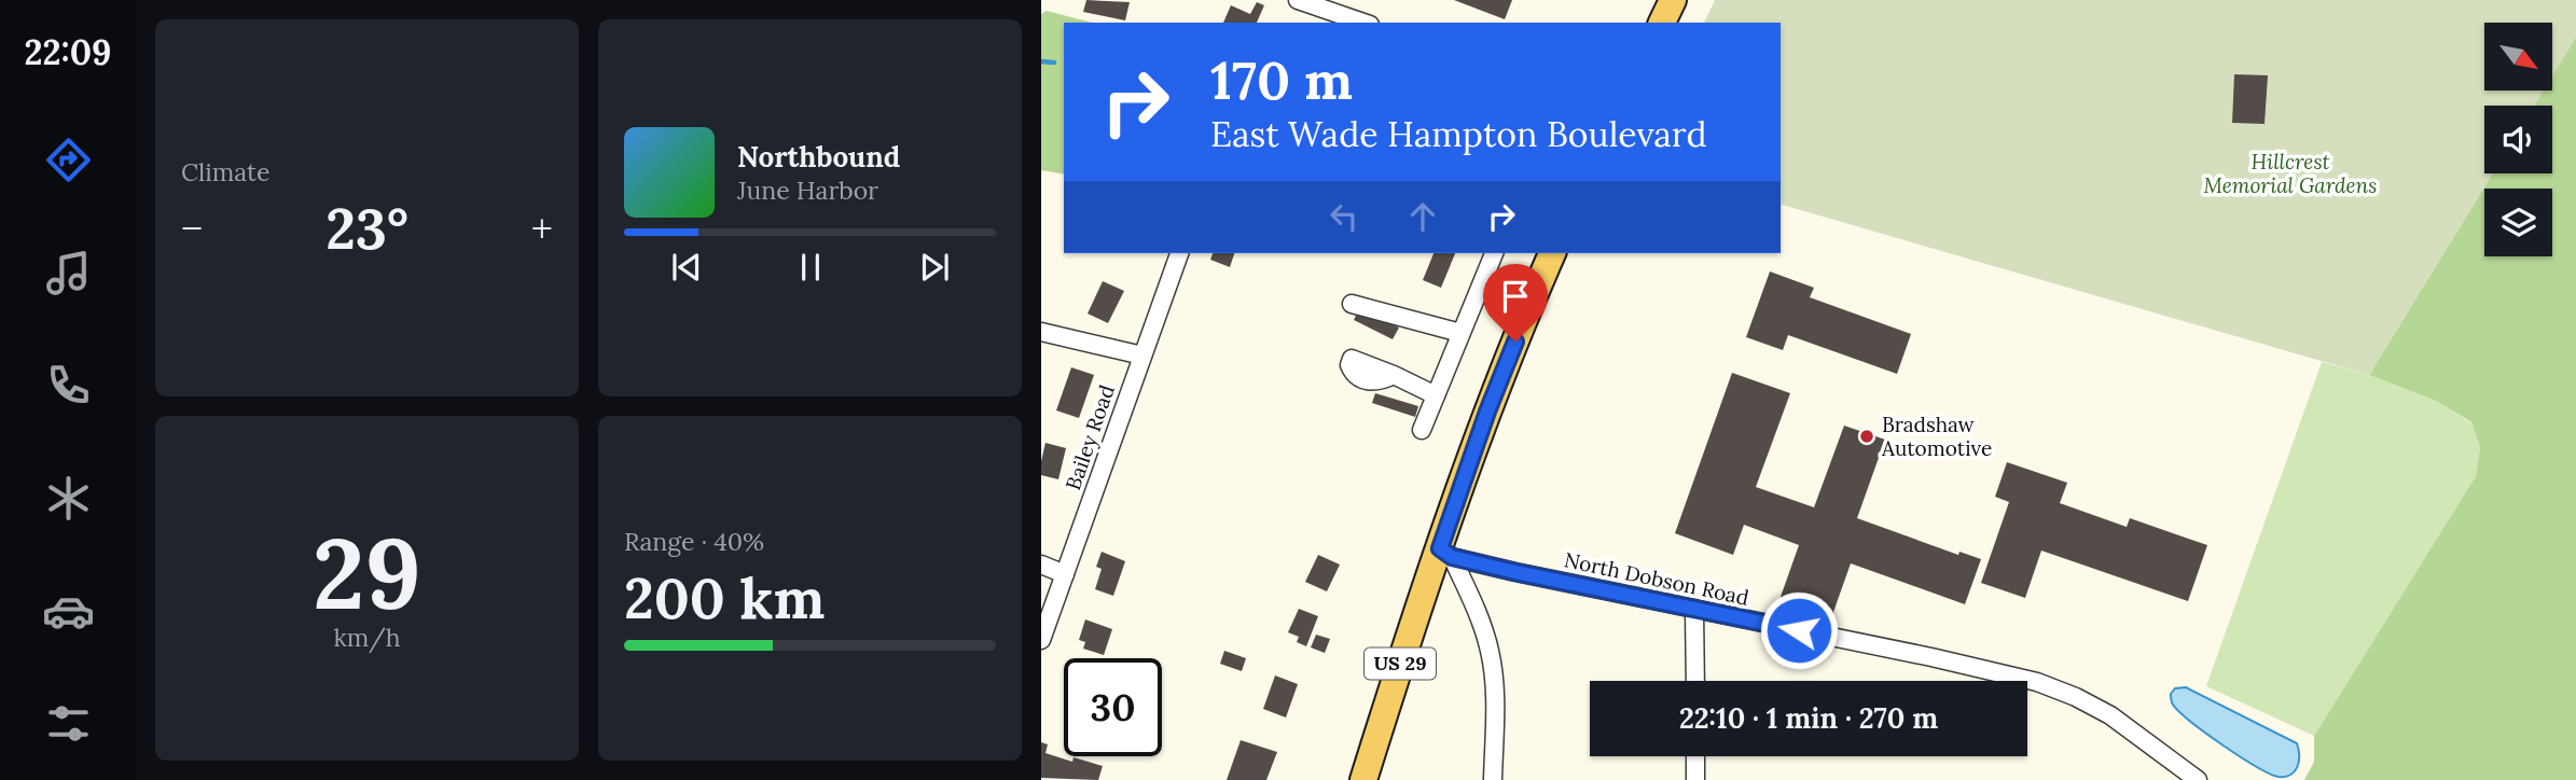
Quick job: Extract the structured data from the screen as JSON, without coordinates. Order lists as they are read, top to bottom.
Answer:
{
  "streets": {
    "main road": ["US 29"],
    "street": ["Bailey Road", "North Dobson Road"]
  },
  "crossings": [
    ["North Dobson Road", "US 29"]
  ],
  "parks": ["Hillcrest Memorial Gardens"],
  "places": ["Bradshaw Automotive"],
  "north": "bottom right",
  "page": {
    "tabs": "22:09",
    "tile": [
      "Climate",
      ["29", "km/h"],
      ["Range · 40%", "200 km"]
    ],
    "turn": ["170 m", "East Wade Hampton Boulevard"],
    "song": ["Northbound", "June Harbor"],
    "heat": ["−", "23°", "+"],
    "limit": "30",
    "trip": "22:10 · 1 min · 270 m"
  }
}
